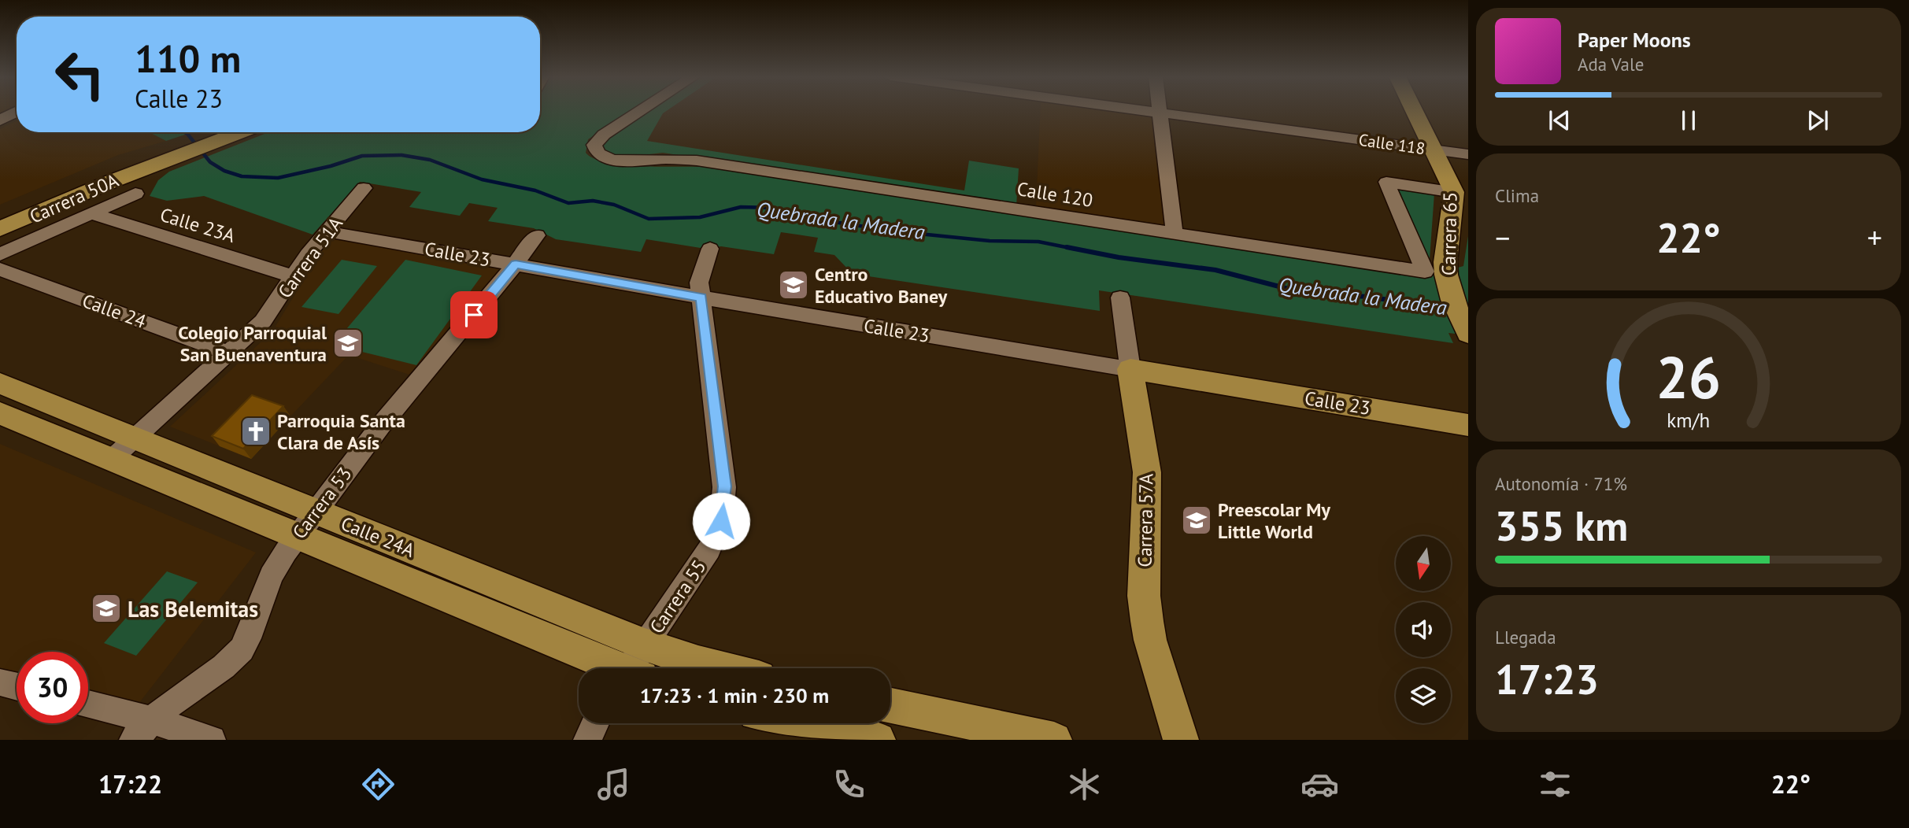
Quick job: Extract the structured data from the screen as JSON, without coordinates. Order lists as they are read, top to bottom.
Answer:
{
  "streets": {
    "main road": [
      "Carrera 65",
      "Calle 23",
      "Carrera 57A",
      "Calle 24A"
    ],
    "street": [
      "Calle 118",
      "Calle 120",
      "Carrera 50A",
      "Calle 23A",
      "Carrera 51A",
      "Calle 24",
      "Carrera 53",
      "Carrera 55"
    ]
  },
  "crossings": [
    ["Calle 118", "Carrera 65"],
    ["Calle 120", "Carrera 65"],
    ["Carrera 50A", "Calle 23A"],
    ["Calle 23A", "Carrera 51A"],
    ["Calle 23", "Carrera 51A"],
    ["Calle 23", "Carrera 53"],
    ["Calle 23", "Carrera 57A"],
    ["Calle 23", "Carrera 55"],
    ["Carrera 51A", "Calle 24"],
    ["Carrera 51A", "Calle 24A"],
    ["Carrera 53", "Calle 24A"],
    ["Calle 24A", "Carrera 55"]
  ],
  "water": ["Quebrada la Madera"],
  "places": {
    "school or university": [
      "Centro Educativo Baney",
      "Colegio Parroquial San Buenaventura",
      "Preescolar My Little World",
      "Las Belemitas"
    ],
    "church": ["Parroquia Santa Clara de Asís"]
  },
  "north": "bottom",
  "page": {
    "turn": ["110 m", "Calle 23"],
    "song": ["Paper Moons", "Ada Vale"],
    "tile": [
      "Clima",
      ["Autonomía · 71%", "355 km"],
      ["Llegada", "17:23"]
    ],
    "heat": ["−", "22°", "+"],
    "limit": "30",
    "trip": "17:23 · 1 min · 230 m",
    "tabs": ["17:22", "22°"],
    "gauge": ["26", "km/h"]
  }
}
